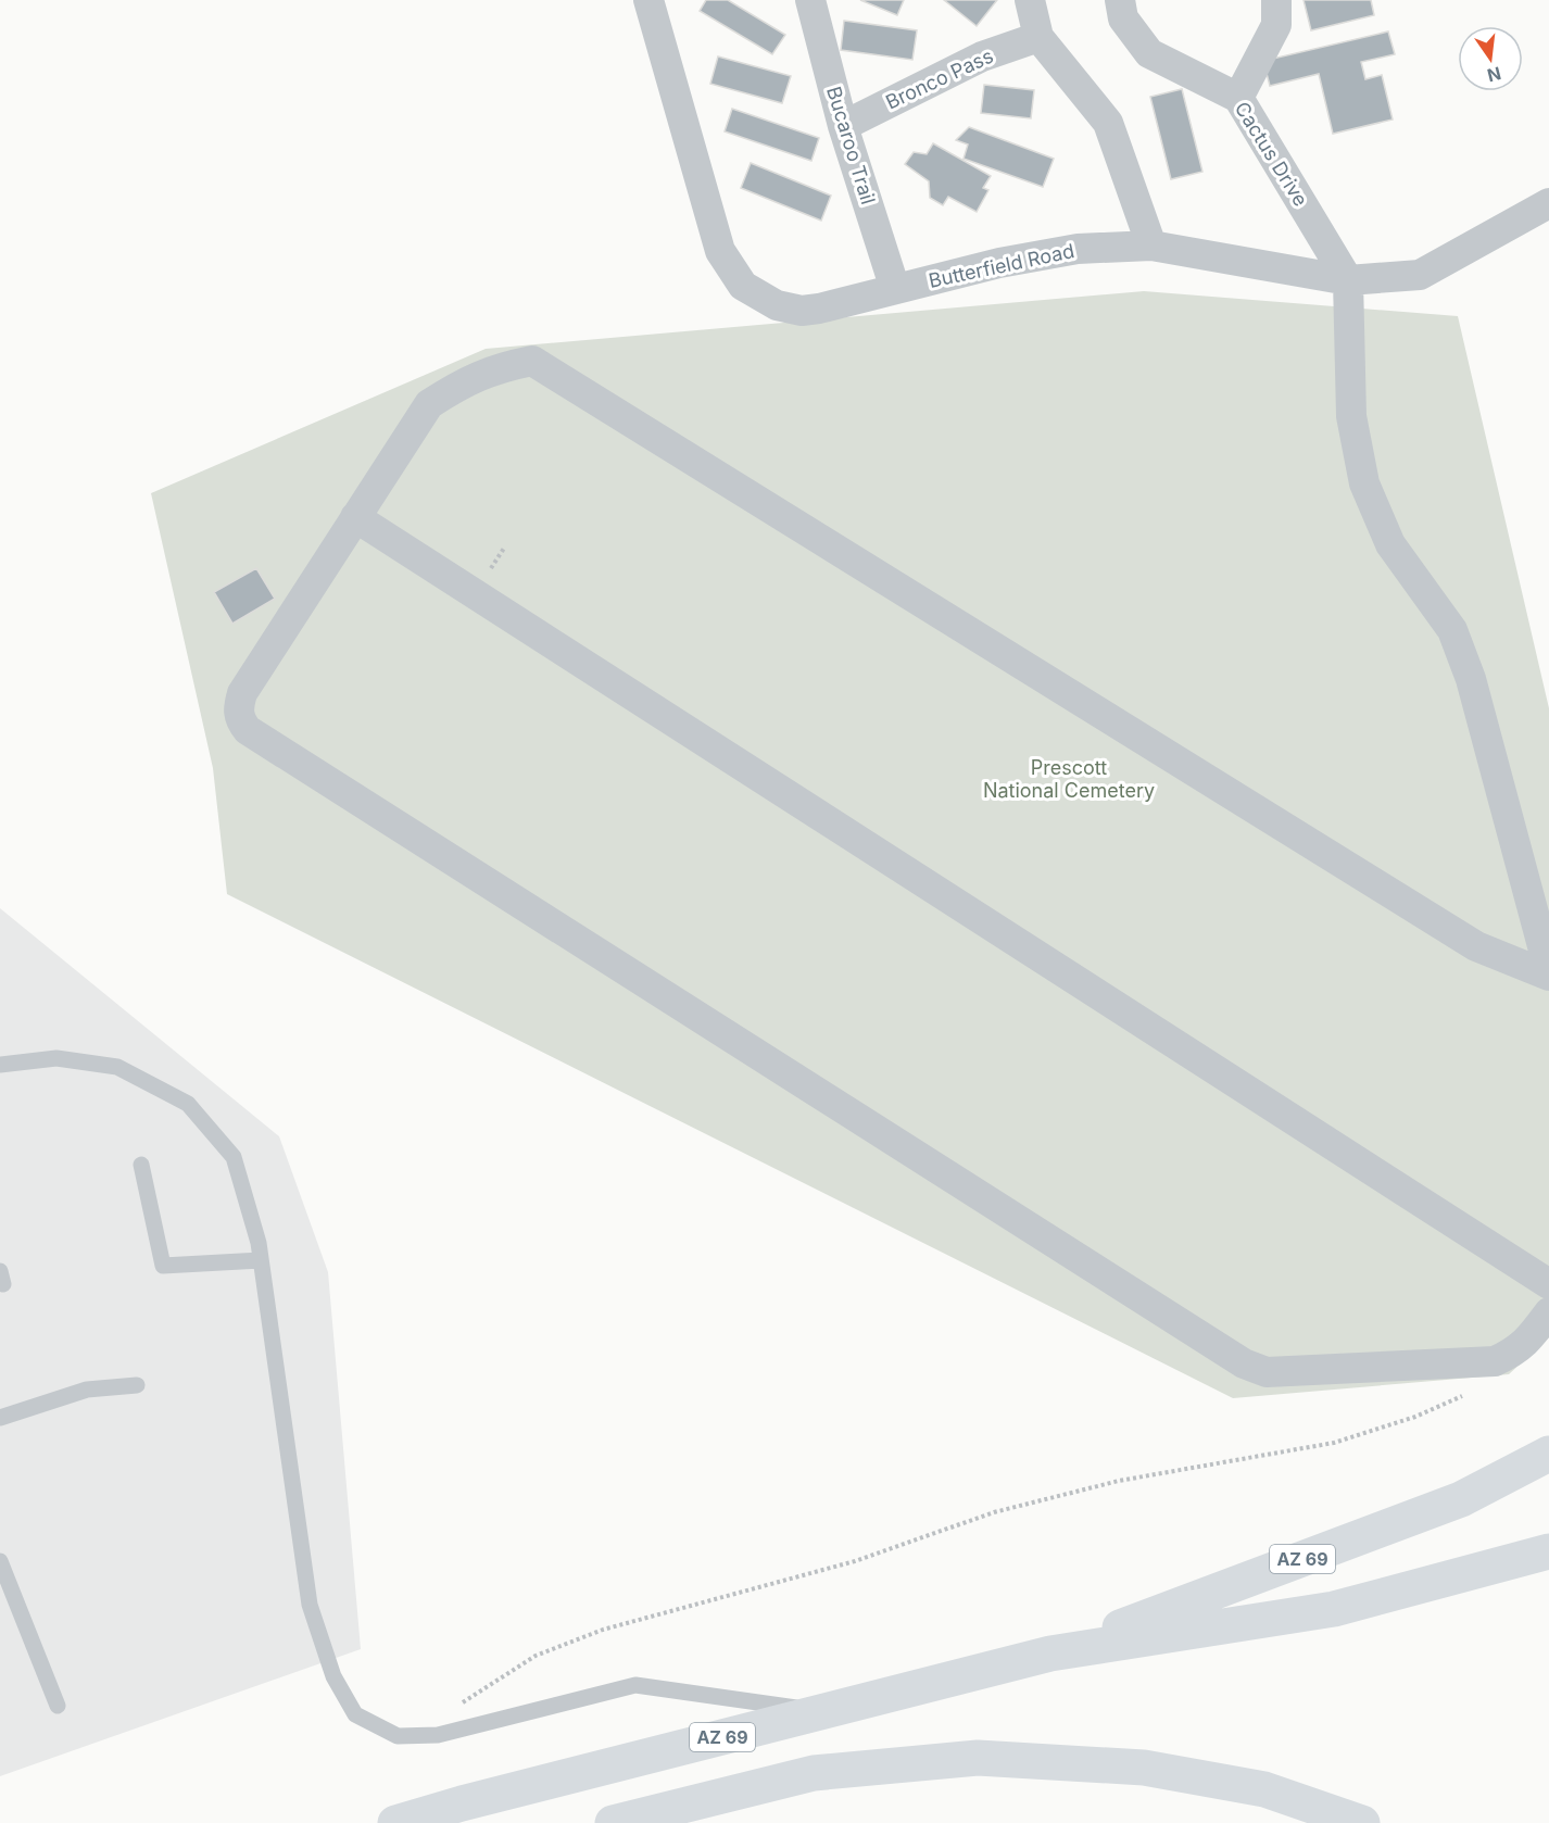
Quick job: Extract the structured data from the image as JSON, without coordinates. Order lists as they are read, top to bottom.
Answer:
{
  "streets": {
    "main road": ["AZ 69"],
    "street": [
      "Bronco Pass",
      "Bucaroo Trail",
      "Cactus Drive",
      "Butterfield Road"
    ]
  },
  "crossings": [
    ["Bronco Pass", "Bucaroo Trail"],
    ["Bucaroo Trail", "Butterfield Road"],
    ["Cactus Drive", "Butterfield Road"]
  ],
  "parks": ["Prescott National Cemetery"],
  "north": "bottom"
}
